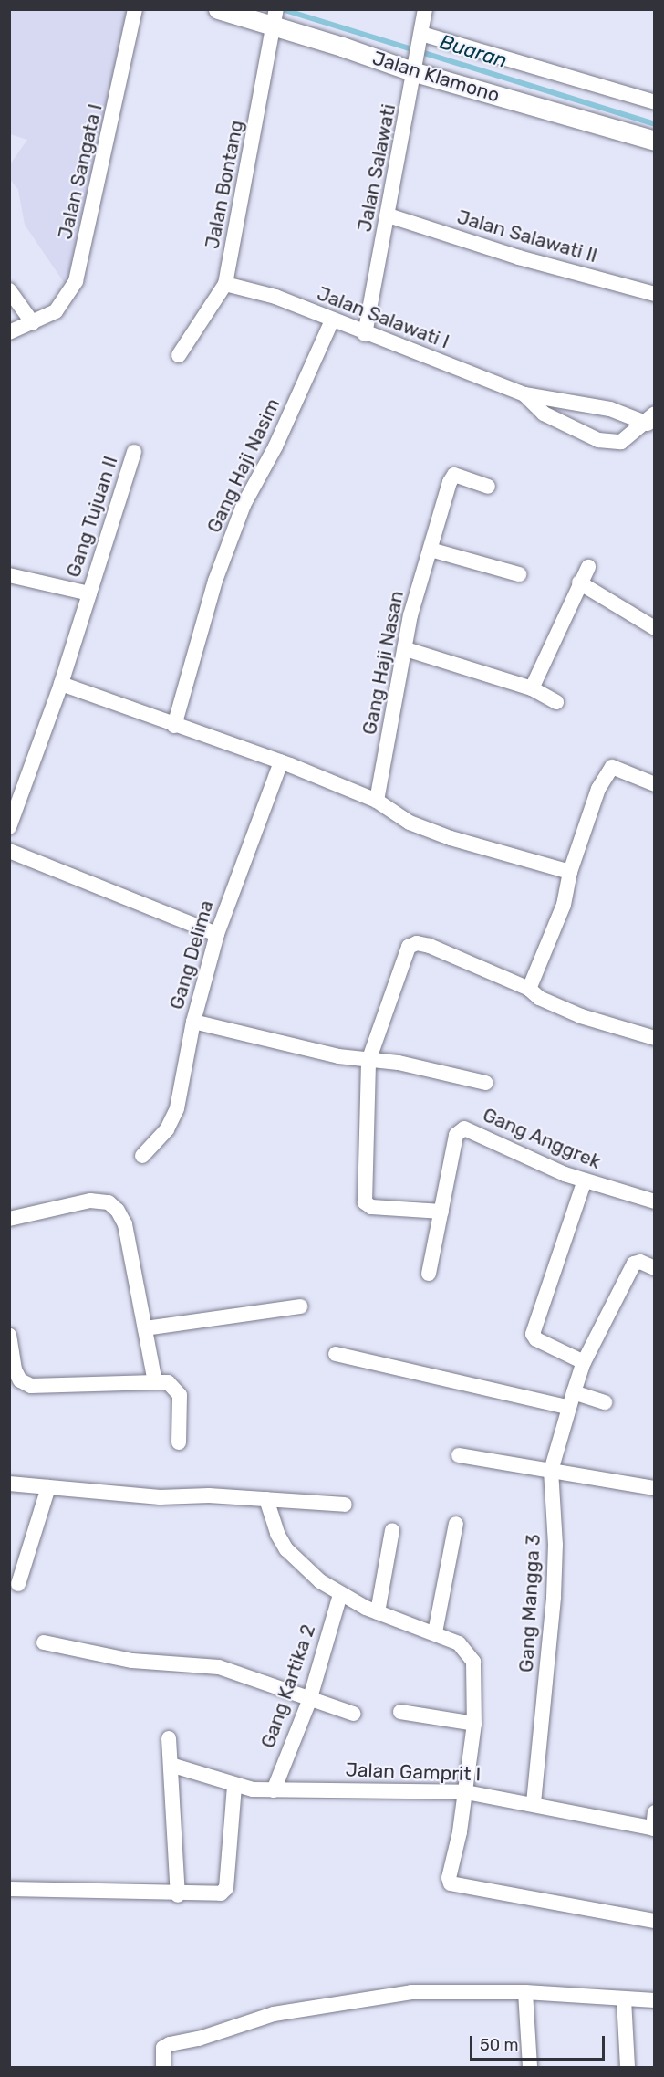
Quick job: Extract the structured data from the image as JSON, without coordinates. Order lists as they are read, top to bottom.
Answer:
{
  "streets": {
    "street": [
      "Jalan Klamono",
      "Jalan Salawati",
      "Jalan Sangata I",
      "Jalan Bontang",
      "Jalan Salawati II",
      "Jalan Salawati I",
      "Gang Haji Nasim",
      "Gang Tujuan II",
      "Gang Haji Nasan",
      "Gang Delima",
      "Gang Anggrek",
      "Gang Mangga 3",
      "Gang Kartika 2",
      "Jalan Gamprit I"
    ]
  },
  "crossings": [
    ["Jalan Klamono", "Jalan Salawati"],
    ["Jalan Klamono", "Jalan Bontang"],
    ["Jalan Salawati", "Jalan Salawati II"],
    ["Jalan Salawati", "Jalan Salawati I"],
    ["Jalan Bontang", "Jalan Salawati I"],
    ["Jalan Salawati I", "Gang Haji Nasim"],
    ["Gang Mangga 3", "Jalan Gamprit I"],
    ["Gang Kartika 2", "Jalan Gamprit I"]
  ],
  "water": ["Buaran"],
  "scale_bar": "50 m"
}
